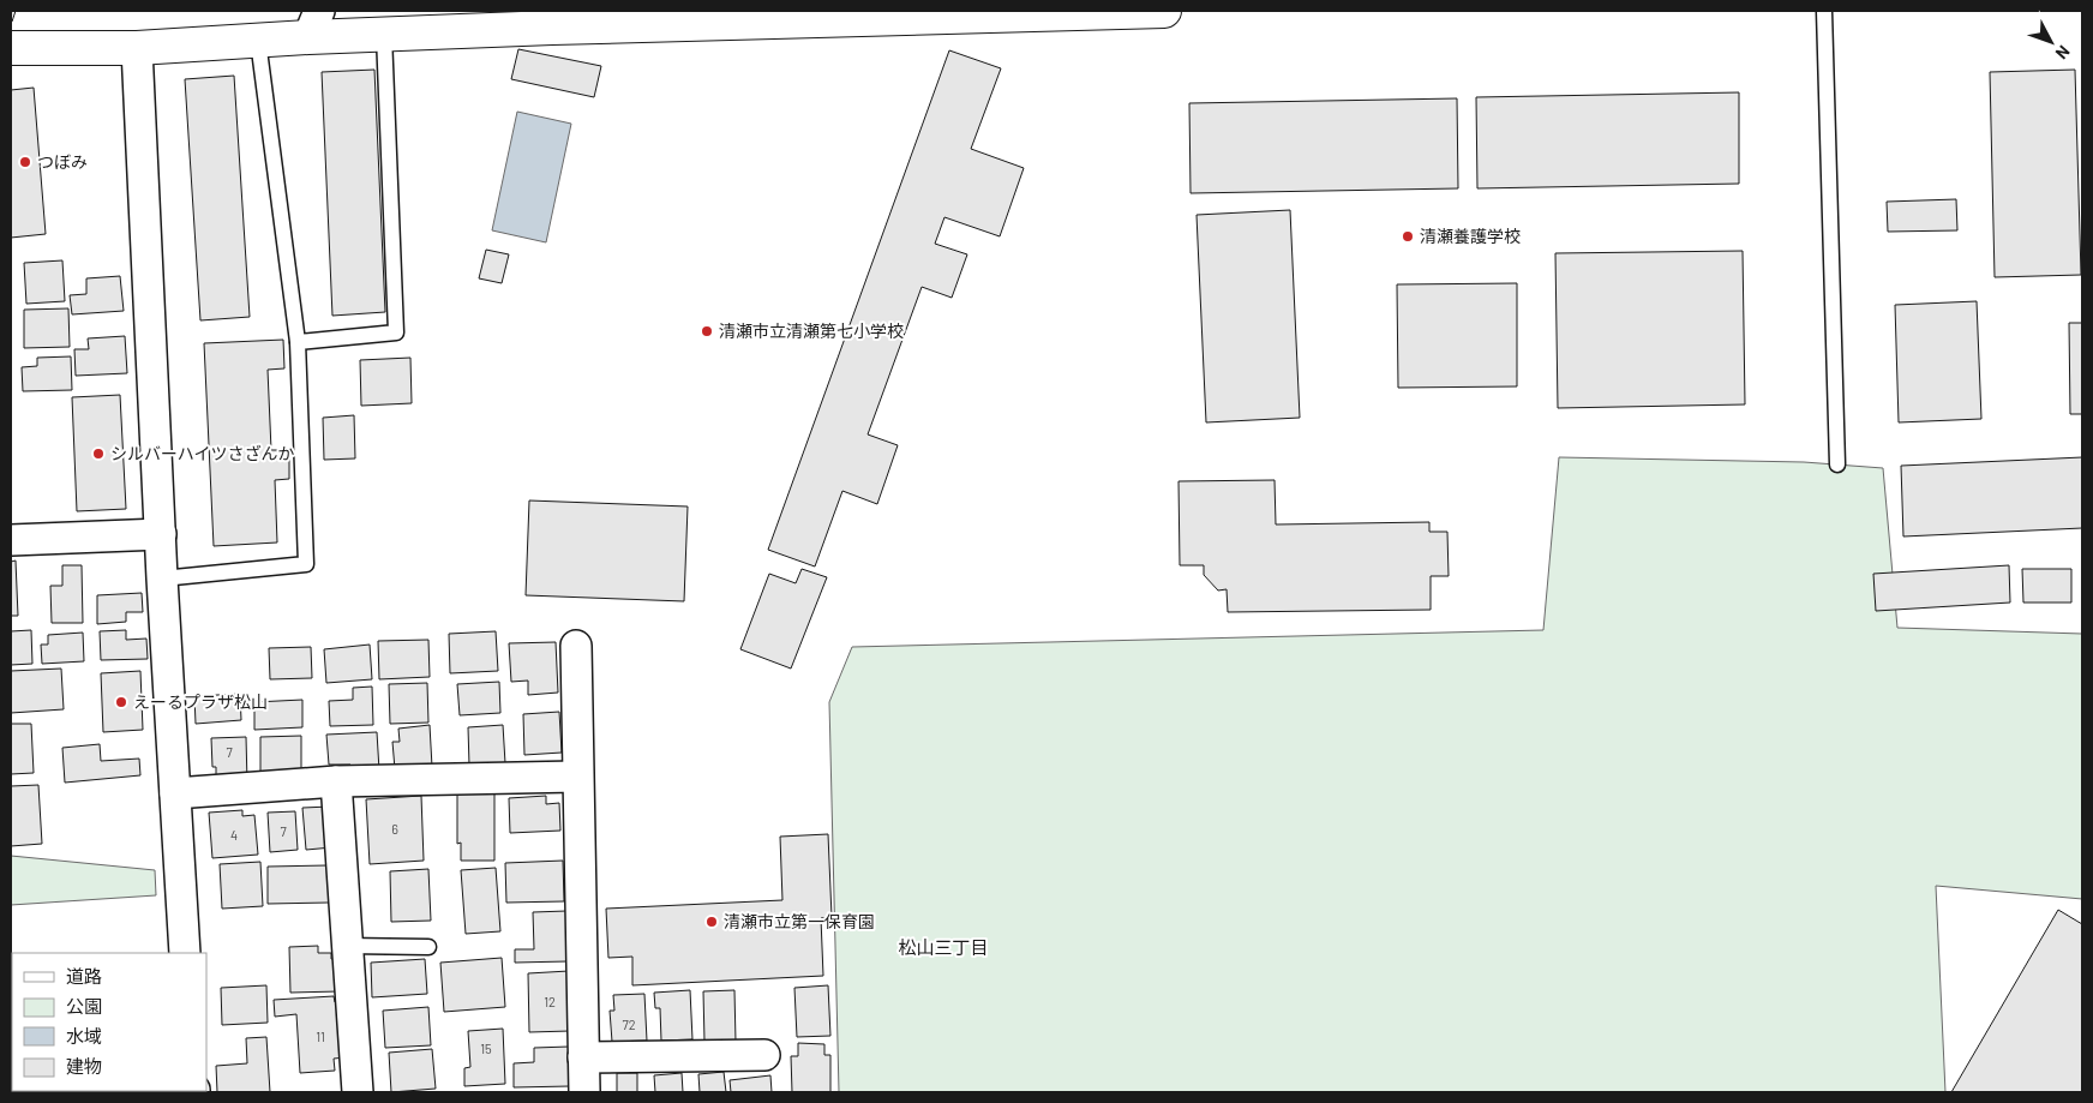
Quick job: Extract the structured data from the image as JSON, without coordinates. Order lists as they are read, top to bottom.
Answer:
{
  "districts": ["松山三丁目"],
  "places": [
    "つぼみ",
    "清瀬養護学校",
    "清瀬市立清瀬第七小学校",
    "シルバーハイツさざんか",
    "えーるプラザ松山",
    "清瀬市立第一保育園"
  ],
  "house_numbers": [
    "7",
    "6",
    "7",
    "4",
    "12",
    "72",
    "11",
    "15"
  ],
  "legend": [
    "道路",
    "公園",
    "水域",
    "建物"
  ],
  "north": "bottom right"
}
